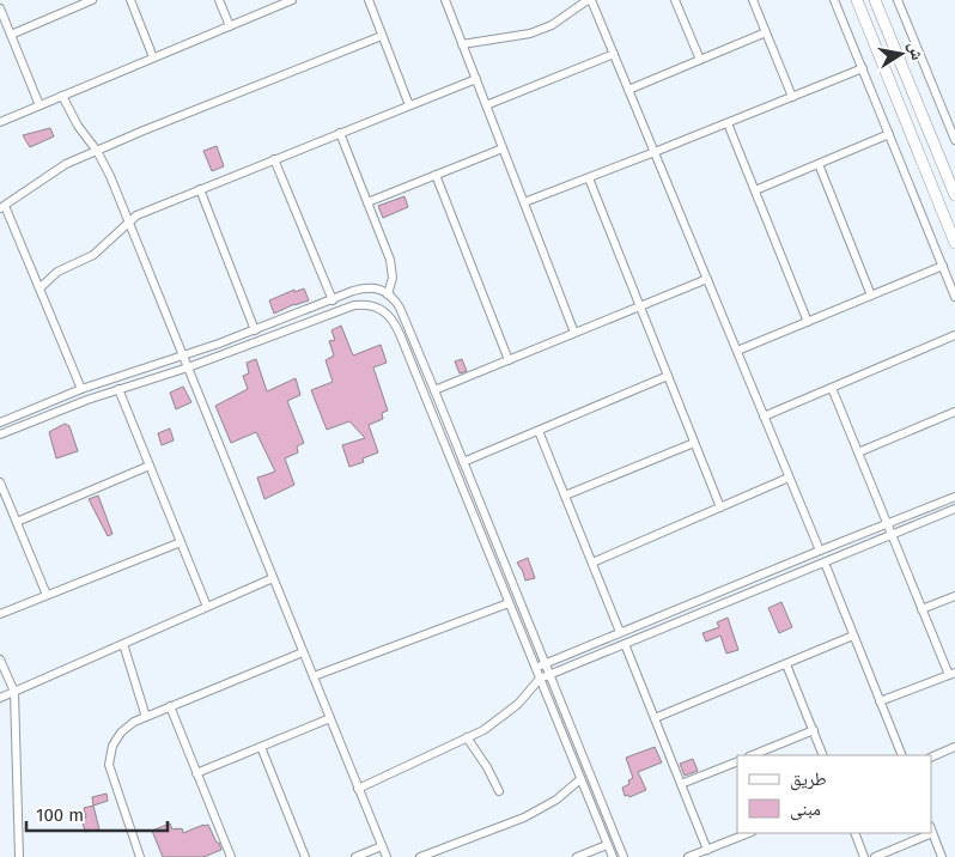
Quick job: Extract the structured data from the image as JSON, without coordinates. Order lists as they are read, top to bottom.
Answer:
{
  "legend": ["طريق", "مبنى"],
  "scale_bar": "100 m",
  "north": "right"
}
